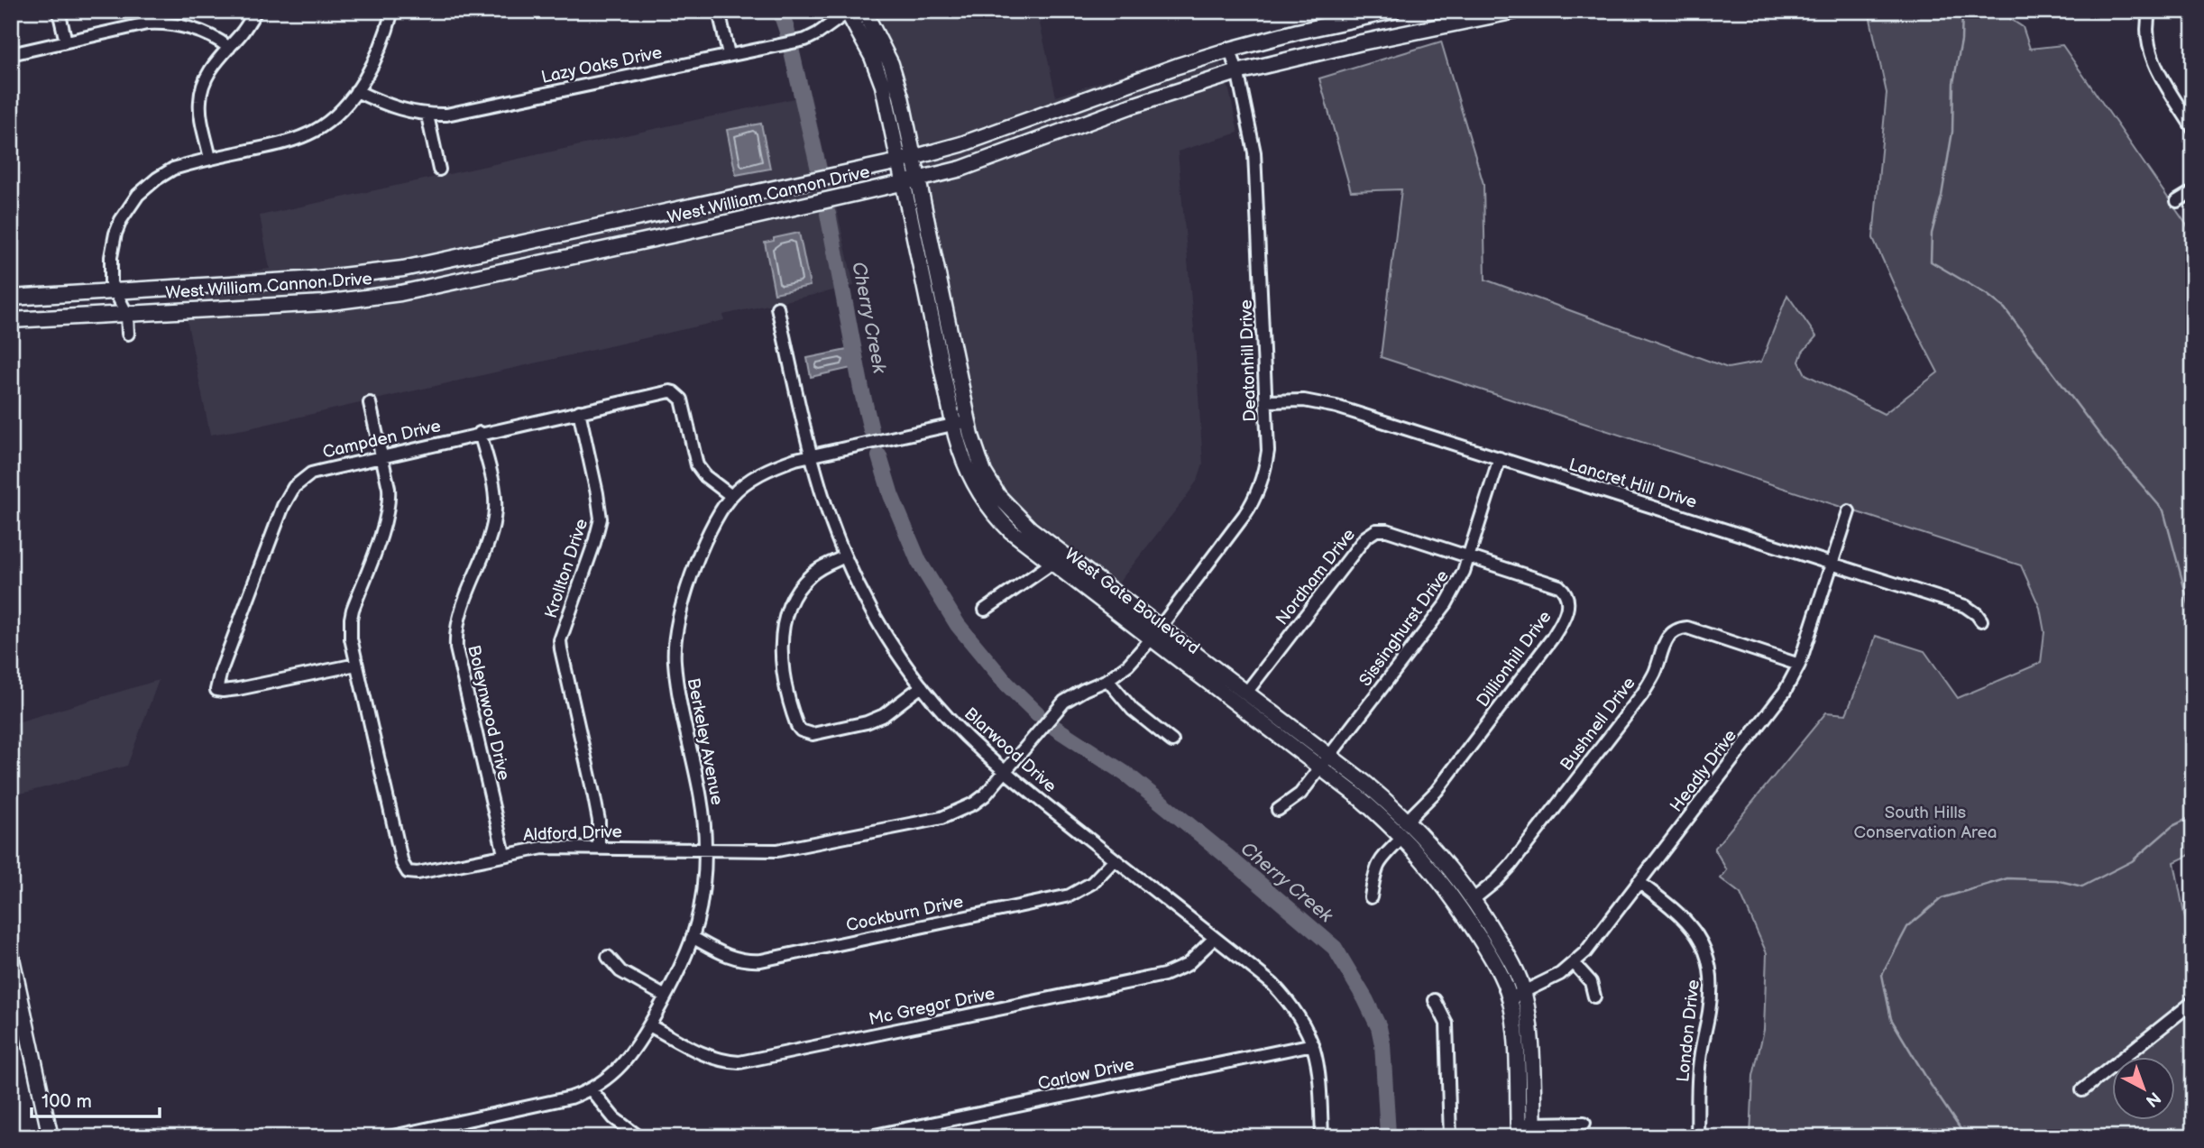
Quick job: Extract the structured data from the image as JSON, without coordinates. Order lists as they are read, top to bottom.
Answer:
{
  "streets": {
    "main road": ["West William Cannon Drive", "West Gate Boulevard"],
    "street": [
      "Lazy Oaks Drive",
      "Deatonhill Drive",
      "Campden Drive",
      "Lancret Hill Drive",
      "Krollton Drive",
      "Nordham Drive",
      "Sissinghurst Drive",
      "Dillionhill Drive",
      "Boleynwood Drive",
      "Bushnell Drive",
      "Berkeley Avenue",
      "Blarwood Drive",
      "Headly Drive",
      "Aldford Drive",
      "Cockburn Drive",
      "Mc Gregor Drive",
      "London Drive",
      "Carlow Drive"
    ]
  },
  "crossings": [
    ["Lazy Oaks Drive", "West Gate Boulevard"],
    ["West William Cannon Drive", "Deatonhill Drive"],
    ["West William Cannon Drive", "West Gate Boulevard"],
    ["Deatonhill Drive", "Lancret Hill Drive"],
    ["Deatonhill Drive", "West Gate Boulevard"],
    ["Deatonhill Drive", "Aldford Drive"],
    ["Campden Drive", "Krollton Drive"],
    ["Campden Drive", "Boleynwood Drive"],
    ["Campden Drive", "Berkeley Avenue"],
    ["Campden Drive", "Aldford Drive"],
    ["Lancret Hill Drive", "Sissinghurst Drive"],
    ["Lancret Hill Drive", "Headly Drive"],
    ["Krollton Drive", "Aldford Drive"],
    ["Nordham Drive", "West Gate Boulevard"],
    ["Nordham Drive", "Sissinghurst Drive"],
    ["Nordham Drive", "Dillionhill Drive"],
    ["West Gate Boulevard", "Sissinghurst Drive"],
    ["West Gate Boulevard", "Dillionhill Drive"],
    ["West Gate Boulevard", "Bushnell Drive"],
    ["West Gate Boulevard", "Berkeley Avenue"],
    ["West Gate Boulevard", "Headly Drive"],
    ["West Gate Boulevard", "Aldford Drive"],
    ["Sissinghurst Drive", "Dillionhill Drive"],
    ["Boleynwood Drive", "Aldford Drive"],
    ["Bushnell Drive", "Headly Drive"],
    ["Berkeley Avenue", "Blarwood Drive"],
    ["Berkeley Avenue", "Aldford Drive"],
    ["Berkeley Avenue", "Cockburn Drive"],
    ["Berkeley Avenue", "Mc Gregor Drive"],
    ["Blarwood Drive", "Aldford Drive"],
    ["Blarwood Drive", "Cockburn Drive"],
    ["Blarwood Drive", "Mc Gregor Drive"],
    ["Blarwood Drive", "Carlow Drive"],
    ["Headly Drive", "London Drive"]
  ],
  "water": ["Cherry Creek"],
  "parks": ["South Hills Conservation Area"],
  "scale_bar": "100 m",
  "north": "bottom right"
}
